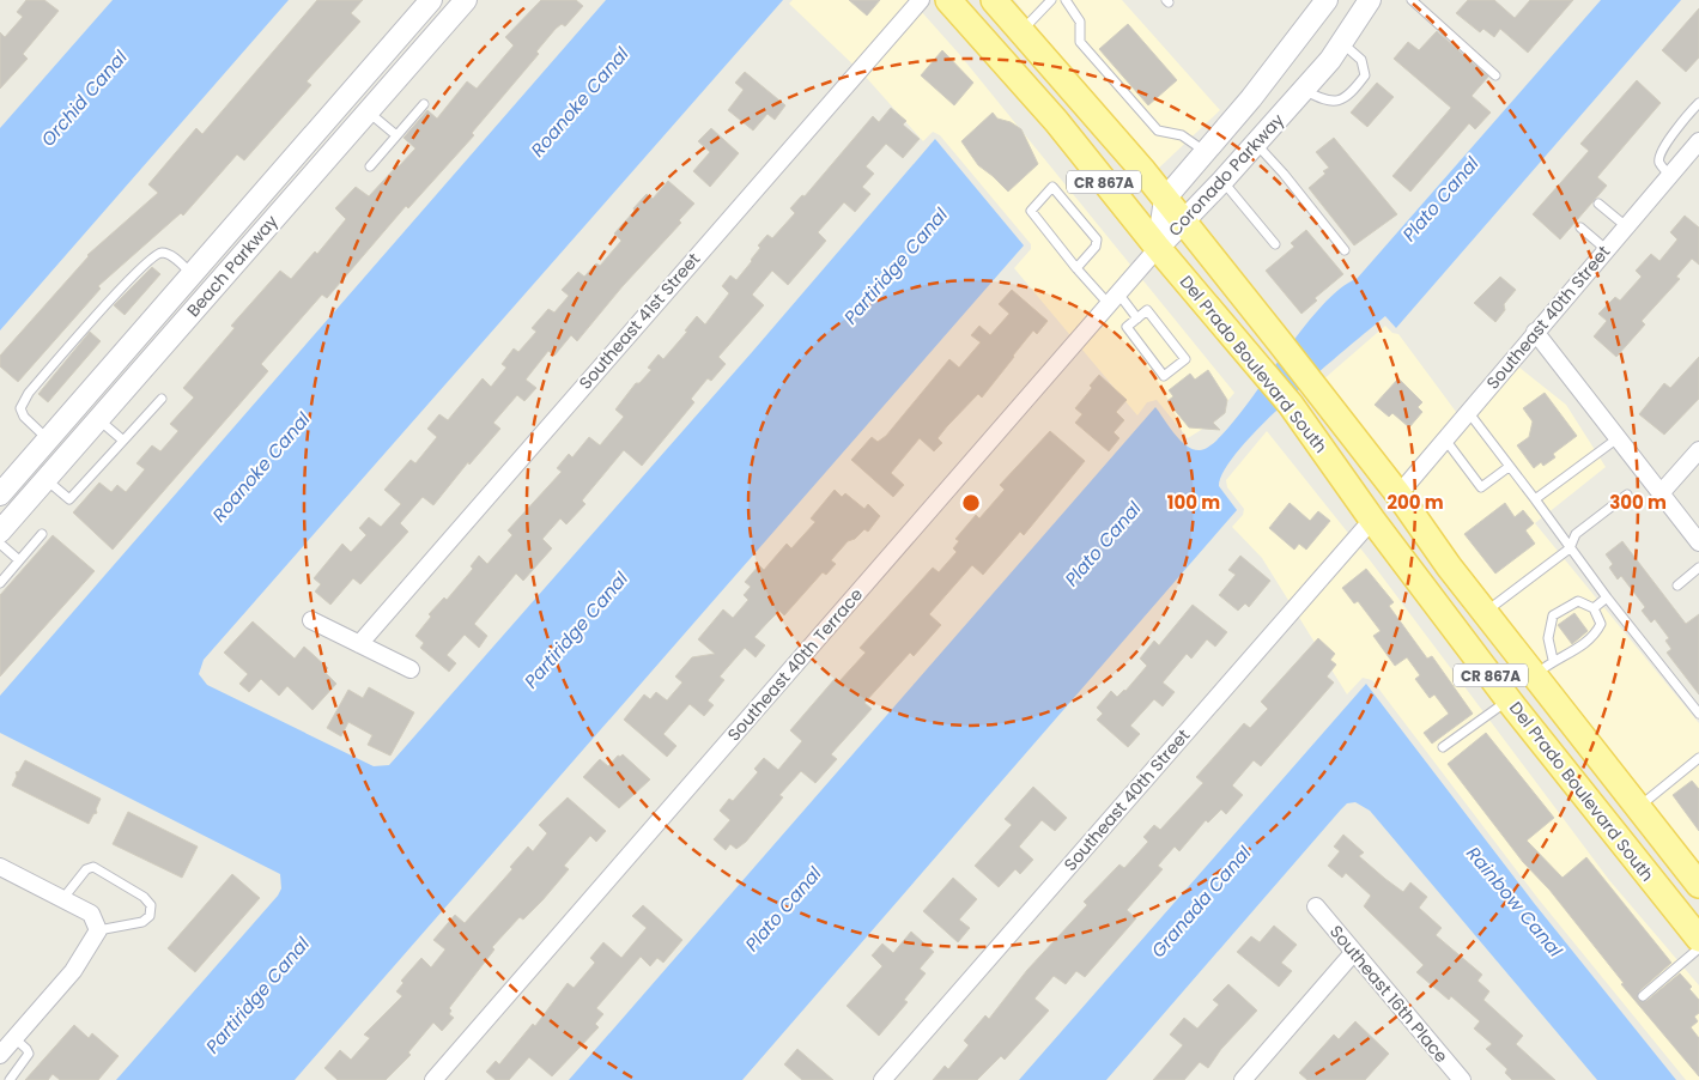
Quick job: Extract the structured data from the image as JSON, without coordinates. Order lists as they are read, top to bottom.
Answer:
{
  "streets": {
    "main road": ["CR 867A", "Del Prado Boulevard South"],
    "street": [
      "Coronado Parkway",
      "Beach Parkway",
      "Southeast 40th Street",
      "Southeast 41st Street",
      "Southeast 40th Terrace",
      "Southeast 16th Place"
    ]
  },
  "crossings": [
    ["Coronado Parkway", "Del Prado Boulevard South"],
    ["Coronado Parkway", "Southeast 40th Terrace"],
    ["Southeast 40th Street", "Del Prado Boulevard South"],
    ["Del Prado Boulevard South", "Southeast 40th Terrace"]
  ],
  "water": [
    "Orchid Canal",
    "Roanoke Canal",
    "Plato Canal",
    "Partiridge Canal",
    "Granada Canal",
    "Rainbow Canal"
  ],
  "rings": ["100 m", "200 m", "300 m"]
}
